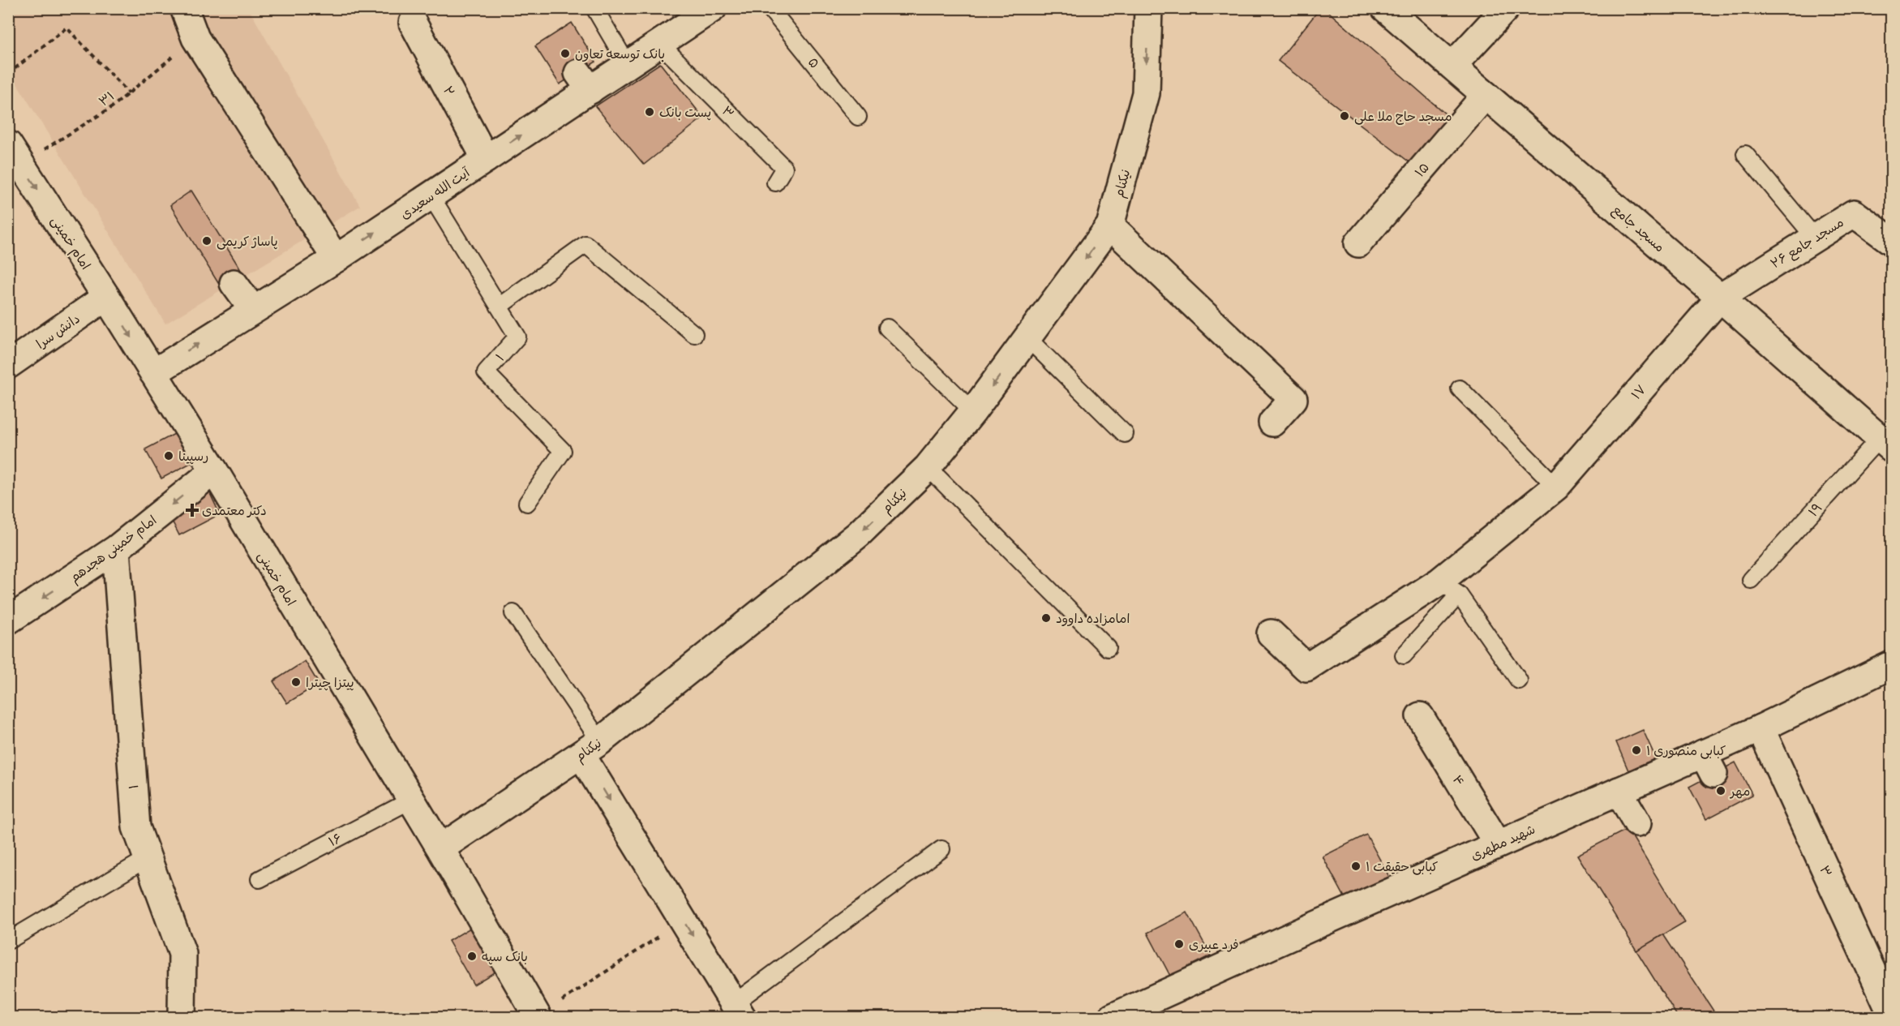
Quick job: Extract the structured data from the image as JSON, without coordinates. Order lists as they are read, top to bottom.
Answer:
{
  "streets": {
    "street": [
      "۲",
      "۳",
      "۱۵",
      "نیکنام",
      "آیت الله سعیدی",
      "مسجد جامع",
      "امام خمینی",
      "۲۶ مسجد جامع",
      "دانش سرا",
      "۱",
      "۱۷",
      "امام خمینی هجدهم",
      "۴",
      "شهید مطهری"
    ],
    "lane": ["۵", "۱۹", "۱۶"],
    "path": ["۳۱"]
  },
  "crossings": [
    ["۲", "آیت الله سعیدی"],
    ["۳۱", "امام خمینی"],
    ["۳", "آیت الله سعیدی"],
    ["۳", "شهید مطهری"],
    ["۱۵", "مسجد جامع"],
    ["نیکنام", "امام خمینی"],
    ["آیت الله سعیدی", "امام خمینی"],
    ["آیت الله سعیدی", "۱"],
    ["مسجد جامع", "۲۶ مسجد جامع"],
    ["مسجد جامع", "۱۷"],
    ["مسجد جامع", "۱۹"],
    ["امام خمینی", "دانش سرا"],
    ["امام خمینی", "امام خمینی هجدهم"],
    ["امام خمینی", "۱۶"],
    ["۲۶ مسجد جامع", "۱۷"],
    ["۱", "امام خمینی هجدهم"],
    ["۴", "شهید مطهری"]
  ],
  "one_way": ["نیکنام", "آیت الله سعیدی", "امام خمینی هجدهم"],
  "places": {
    "other": [
      "بانک توسعه تعاون",
      "پست بانک",
      "مسجد حاج ملا علی",
      "پاساژ کریمی",
      "رسپینا",
      "امامزاده داوود",
      "پیتزا چیترا",
      "کبابی منصوری ۱",
      "مهر",
      "کبابی حقیقت ۱",
      "فرد عبیری",
      "بانک سپه"
    ],
    "health": ["دکتر معتمدی"]
  }
}
